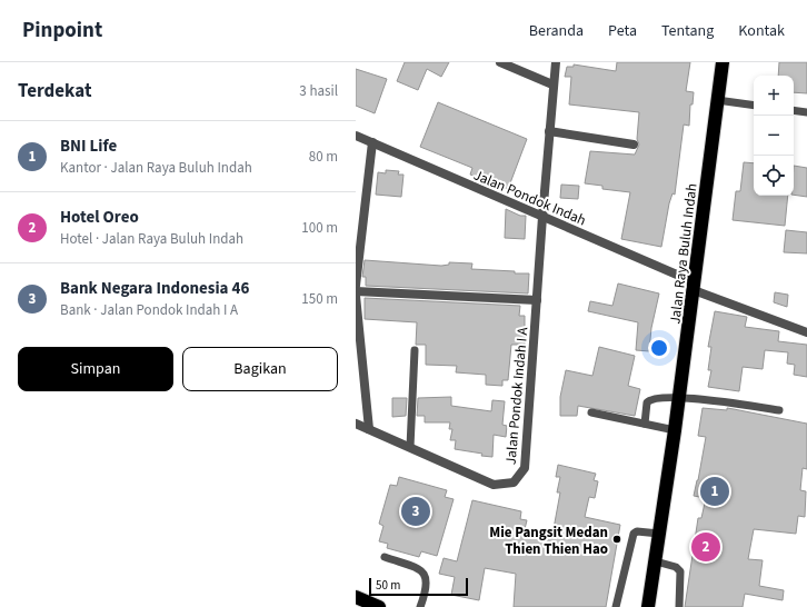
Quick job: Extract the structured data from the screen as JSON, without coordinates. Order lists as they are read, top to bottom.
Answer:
{
  "streets": {
    "highway": ["Jalan Raya Buluh Indah"],
    "street": ["Jalan Pondok Indah", "Jalan Pondok Indah I A"]
  },
  "crossings": [
    ["Jalan Pondok Indah", "Jalan Raya Buluh Indah"],
    ["Jalan Pondok Indah", "Jalan Pondok Indah I A"]
  ],
  "places": ["Mie Pangsit Medan Thien Thien Hao"],
  "scale_bar": "50 m",
  "page": {
    "header": "Pinpoint",
    "nav": [
      "Beranda",
      "Peta",
      "Tentang",
      "Kontak"
    ],
    "heading": ["Terdekat", "3 hasil"],
    "map_buttons": ["+", "−"],
    "list": [
      {
        "mark": "1",
        "name": "BNI Life",
        "note": "Kantor · Jalan Raya Buluh Indah",
        "value": "80 m"
      },
      {
        "mark": "2",
        "name": "Hotel Oreo",
        "note": "Hotel · Jalan Raya Buluh Indah",
        "value": "100 m"
      },
      {
        "mark": "3",
        "name": "Bank Negara Indonesia 46",
        "note": "Bank · Jalan Pondok Indah I A",
        "value": "150 m"
      }
    ],
    "buttons": ["Simpan", "Bagikan"],
    "pins": ["1", "3", "2"],
    "scale": "50 m"
  }
}
